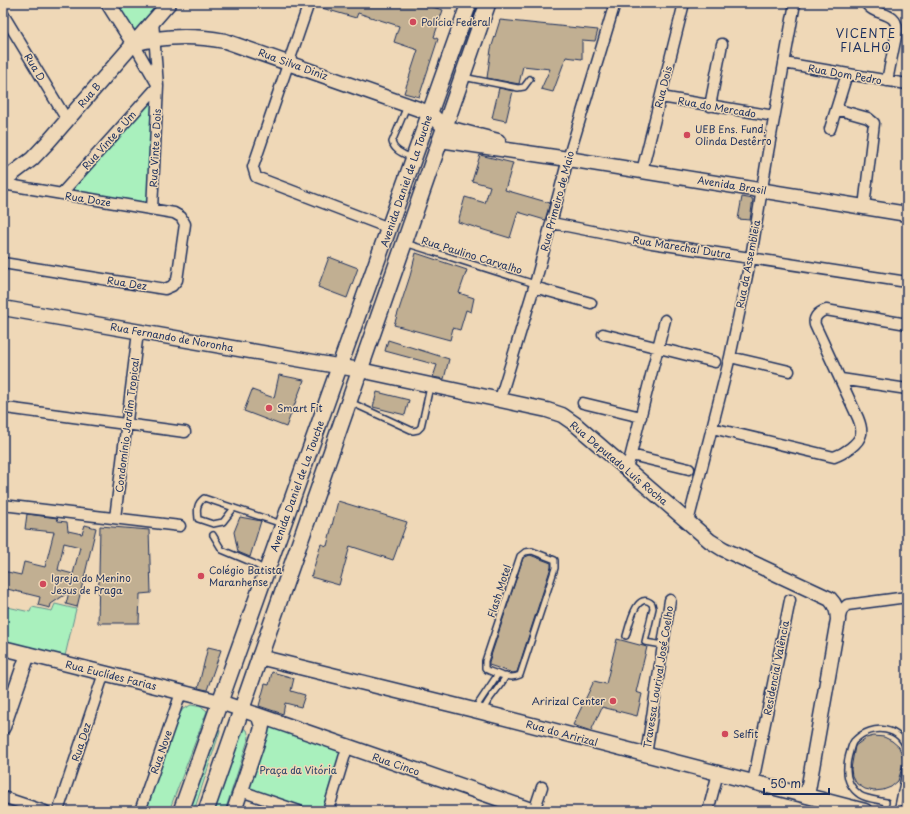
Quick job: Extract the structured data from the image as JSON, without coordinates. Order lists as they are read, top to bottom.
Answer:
{
  "streets": {
    "main road": ["Avenida Daniel de La Touche"],
    "street": [
      "Rua Silva Diniz",
      "Rua D",
      "Rua Dom Pedro",
      "Rua Dois",
      "Rua B",
      "Rua do Mercado",
      "Rua Vinte e Um",
      "Rua Vinte e Dois",
      "Avenida Brasil",
      "Rua Doze",
      "Rua Primeiro de Maio",
      "Rua Marechal Dutra",
      "Rua da Assembleia",
      "Rua Dez",
      "Rua Fernando de Noronha",
      "Condomínio Jardim Tropical",
      "Rua Deputado Luís Rocha",
      "Residencial Valência",
      "Rua Euclídes Farias",
      "Travessa Lourival José Coelho",
      "Rua do Aririzal",
      "Rua Nove",
      "Rua Cinco"
    ],
    "lane": ["Rua Paulino Carvalho", "Flash Motel"]
  },
  "crossings": [
    ["Rua Silva Diniz", "Rua B"],
    ["Rua Silva Diniz", "Rua Vinte e Dois"],
    ["Rua Silva Diniz", "Avenida Daniel de La Touche"],
    ["Rua Silva Diniz", "Avenida Brasil"],
    ["Rua D", "Rua B"],
    ["Rua Dom Pedro", "Rua da Assembleia"],
    ["Rua Dois", "Rua do Mercado"],
    ["Rua Dois", "Avenida Brasil"],
    ["Rua B", "Rua Vinte e Dois"],
    ["Rua B", "Rua Doze"],
    ["Rua do Mercado", "Rua da Assembleia"],
    ["Rua Vinte e Um", "Rua Vinte e Dois"],
    ["Rua Vinte e Um", "Rua Doze"],
    ["Rua Vinte e Dois", "Rua Doze"],
    ["Avenida Daniel de La Touche", "Avenida Brasil"],
    ["Avenida Daniel de La Touche", "Rua Paulino Carvalho"],
    ["Avenida Daniel de La Touche", "Rua Fernando de Noronha"],
    ["Avenida Daniel de La Touche", "Rua Deputado Luís Rocha"],
    ["Avenida Daniel de La Touche", "Rua Euclídes Farias"],
    ["Avenida Daniel de La Touche", "Rua do Aririzal"],
    ["Avenida Daniel de La Touche", "Rua Cinco"],
    ["Avenida Brasil", "Rua Primeiro de Maio"],
    ["Avenida Brasil", "Rua da Assembleia"],
    ["Rua Doze", "Rua Dez"],
    ["Rua Primeiro de Maio", "Rua Marechal Dutra"],
    ["Rua Primeiro de Maio", "Rua Paulino Carvalho"],
    ["Rua Primeiro de Maio", "Rua Deputado Luís Rocha"],
    ["Rua Marechal Dutra", "Rua da Assembleia"],
    ["Rua da Assembleia", "Rua Deputado Luís Rocha"],
    ["Rua Dez", "Rua Euclídes Farias"],
    ["Rua Fernando de Noronha", "Condomínio Jardim Tropical"],
    ["Rua Fernando de Noronha", "Rua Deputado Luís Rocha"],
    ["Residencial Valência", "Rua do Aririzal"],
    ["Rua Euclídes Farias", "Rua Nove"],
    ["Rua Euclídes Farias", "Rua Cinco"],
    ["Travessa Lourival José Coelho", "Rua do Aririzal"]
  ],
  "districts": ["VICENTE FIALHO"],
  "parks": ["Praça da Vitória"],
  "places": [
    "Polícia Federal",
    "UEB Ens. Fund. Olinda Destêrro",
    "Smart Fit",
    "Colégio Batista Maranhense",
    "Igreja do Menino Jesus de Praga",
    "Aririzal Center",
    "Selfit"
  ],
  "scale_bar": "50 m"
}
